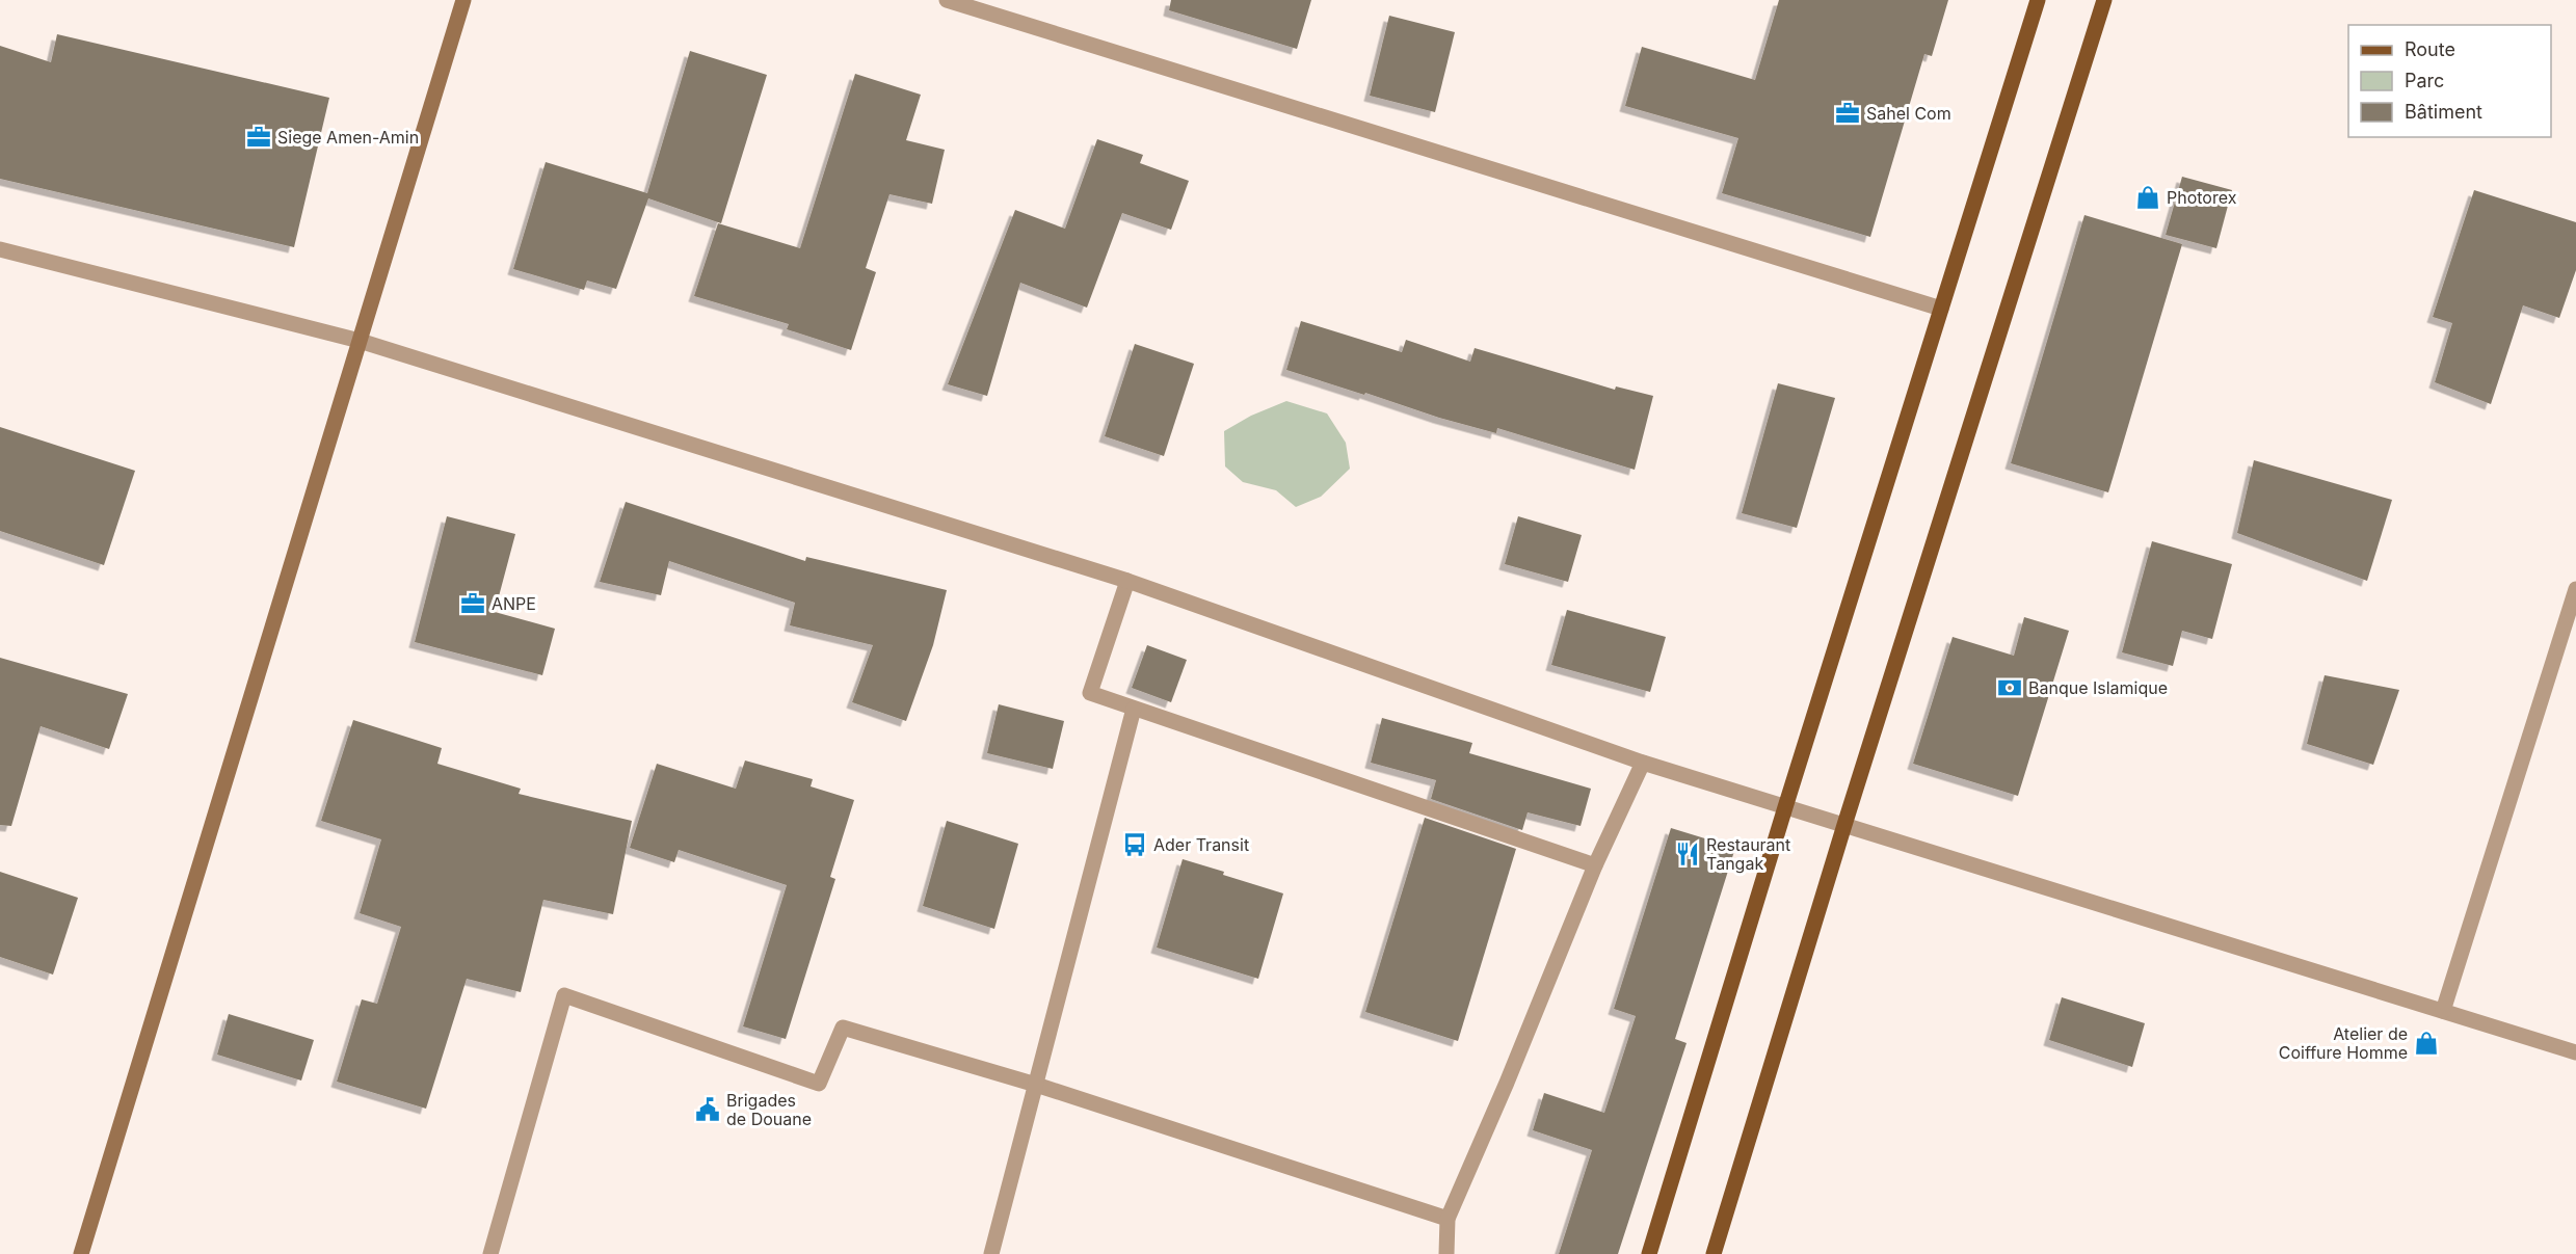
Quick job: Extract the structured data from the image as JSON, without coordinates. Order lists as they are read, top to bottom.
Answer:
{
  "places": {
    "office": ["Sahel Com", "Siege Amen-Amin", "ANPE"],
    "shop": ["Photorex", "Atelier de Coiffure Homme"],
    "bank": ["Banque Islamique"],
    "bus stop": ["Ader Transit"],
    "restaurant": ["Restaurant Tangak"],
    "public building": ["Brigades de Douane"]
  },
  "legend": ["Route", "Parc", "Bâtiment"]
}
